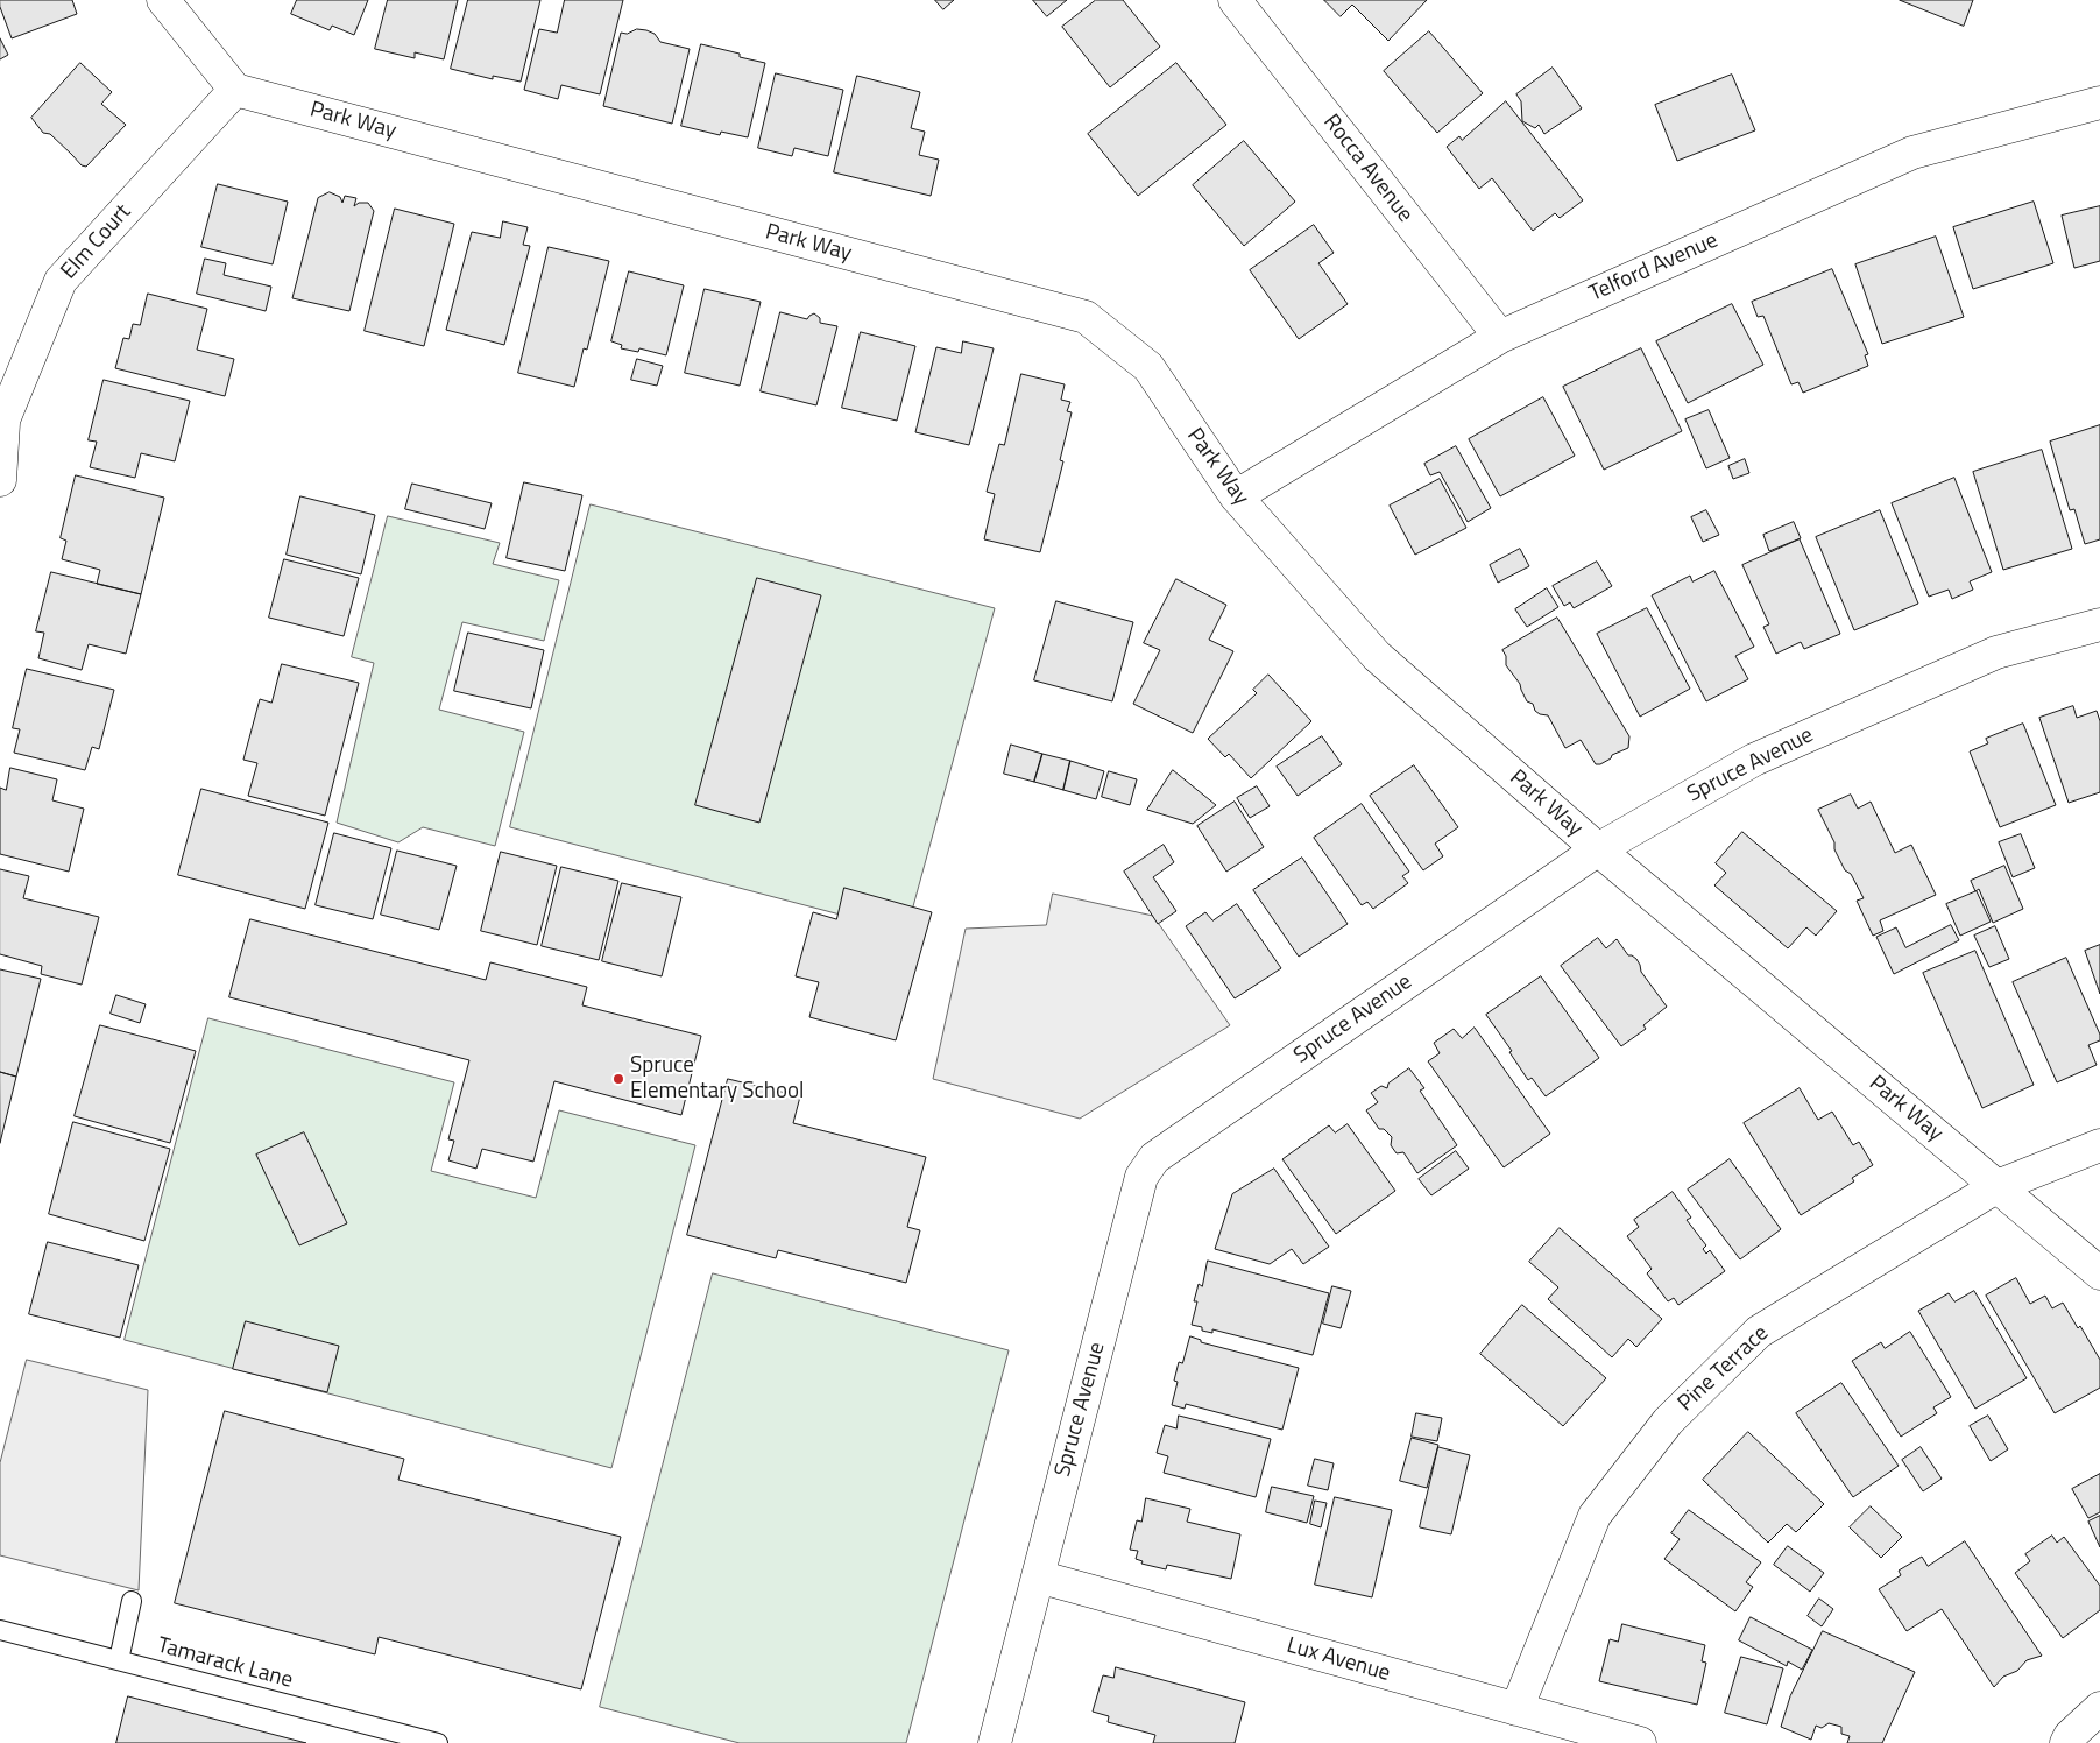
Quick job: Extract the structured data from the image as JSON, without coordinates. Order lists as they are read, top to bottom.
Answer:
{
  "streets": {
    "street": [
      "Park Way",
      "Rocca Avenue",
      "Elm Court",
      "Telford Avenue",
      "Spruce Avenue",
      "Pine Terrace",
      "Lux Avenue"
    ],
    "lane": ["Tamarack Lane"]
  },
  "crossings": [
    ["Park Way", "Elm Court"],
    ["Park Way", "Telford Avenue"],
    ["Park Way", "Spruce Avenue"],
    ["Park Way", "Pine Terrace"],
    ["Rocca Avenue", "Telford Avenue"],
    ["Spruce Avenue", "Lux Avenue"],
    ["Pine Terrace", "Lux Avenue"]
  ],
  "places": ["Spruce Elementary School"]
}
